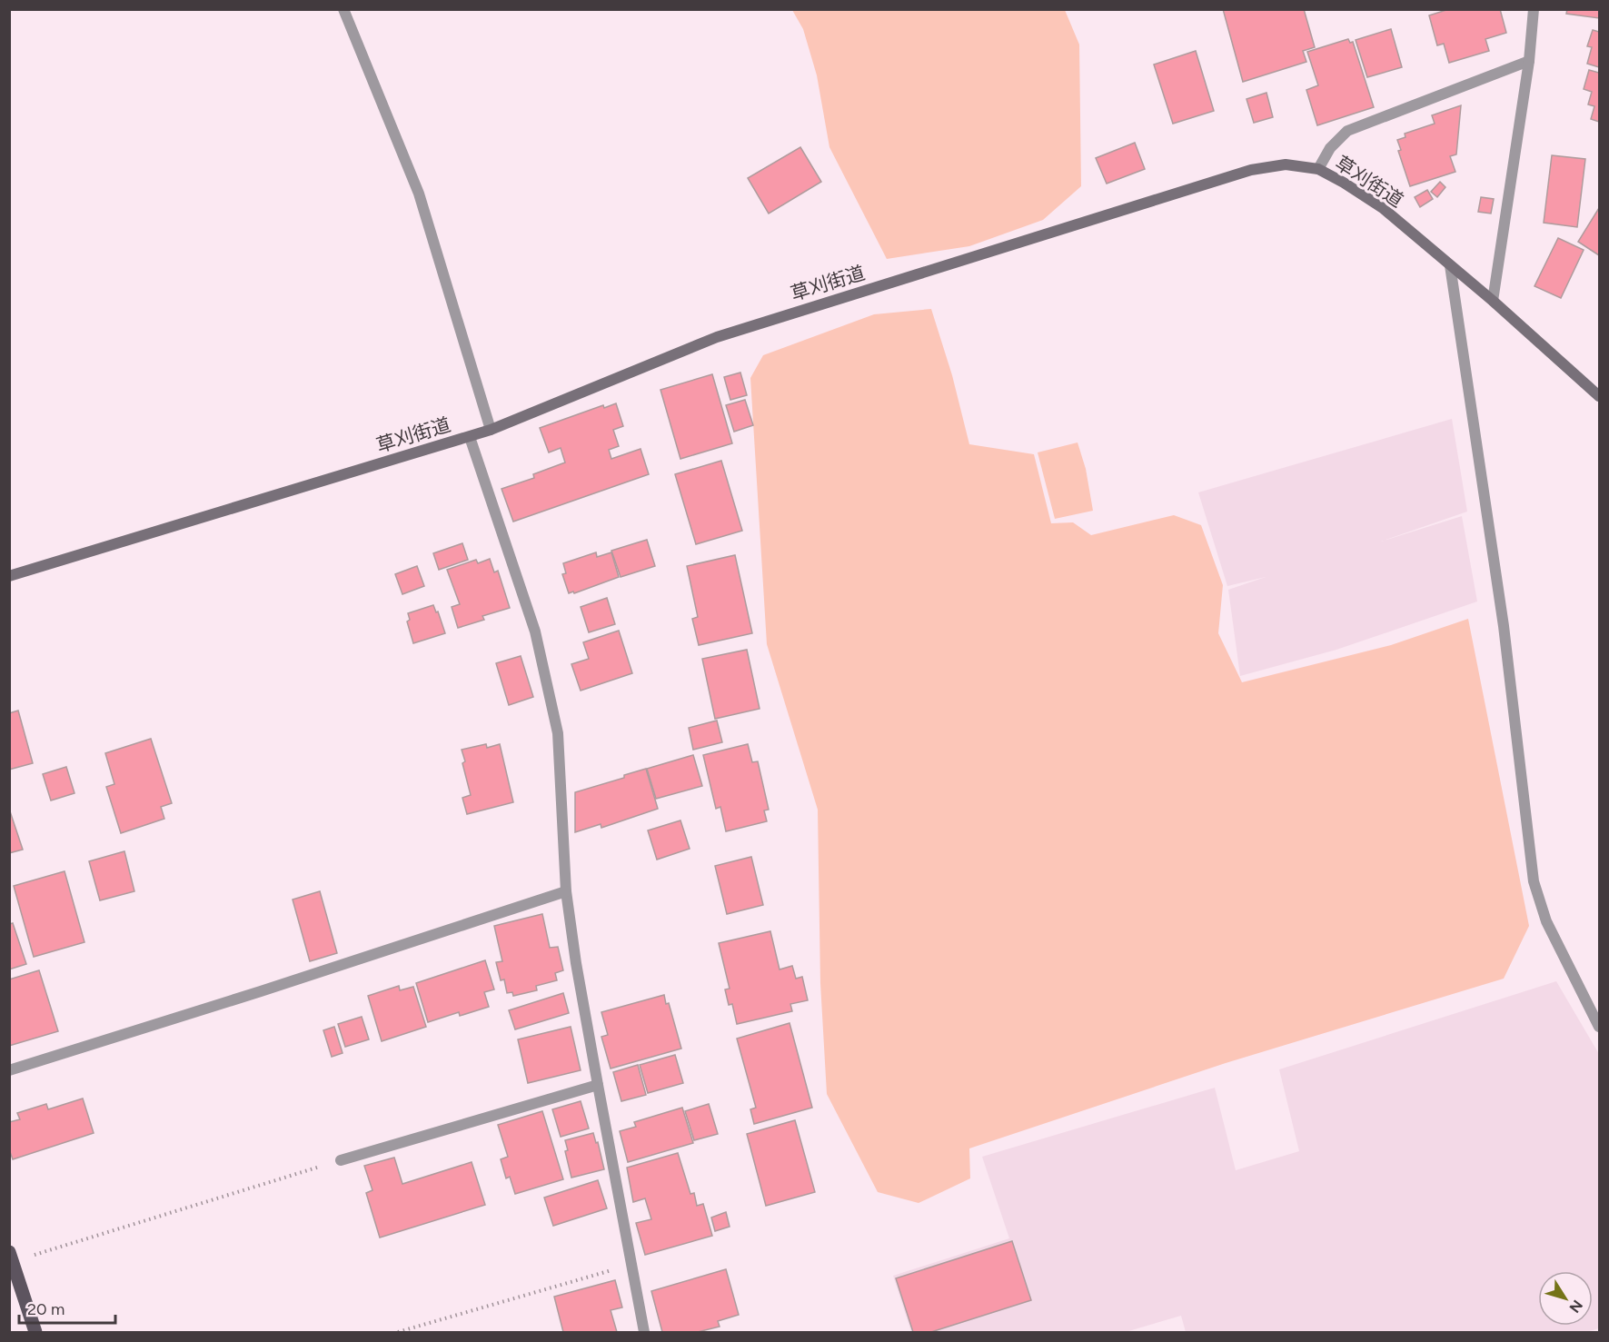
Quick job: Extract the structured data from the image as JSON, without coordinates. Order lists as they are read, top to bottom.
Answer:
{
  "streets": {
    "street": ["草刈街道"]
  },
  "scale_bar": "20 m",
  "north": "bottom right"
}
